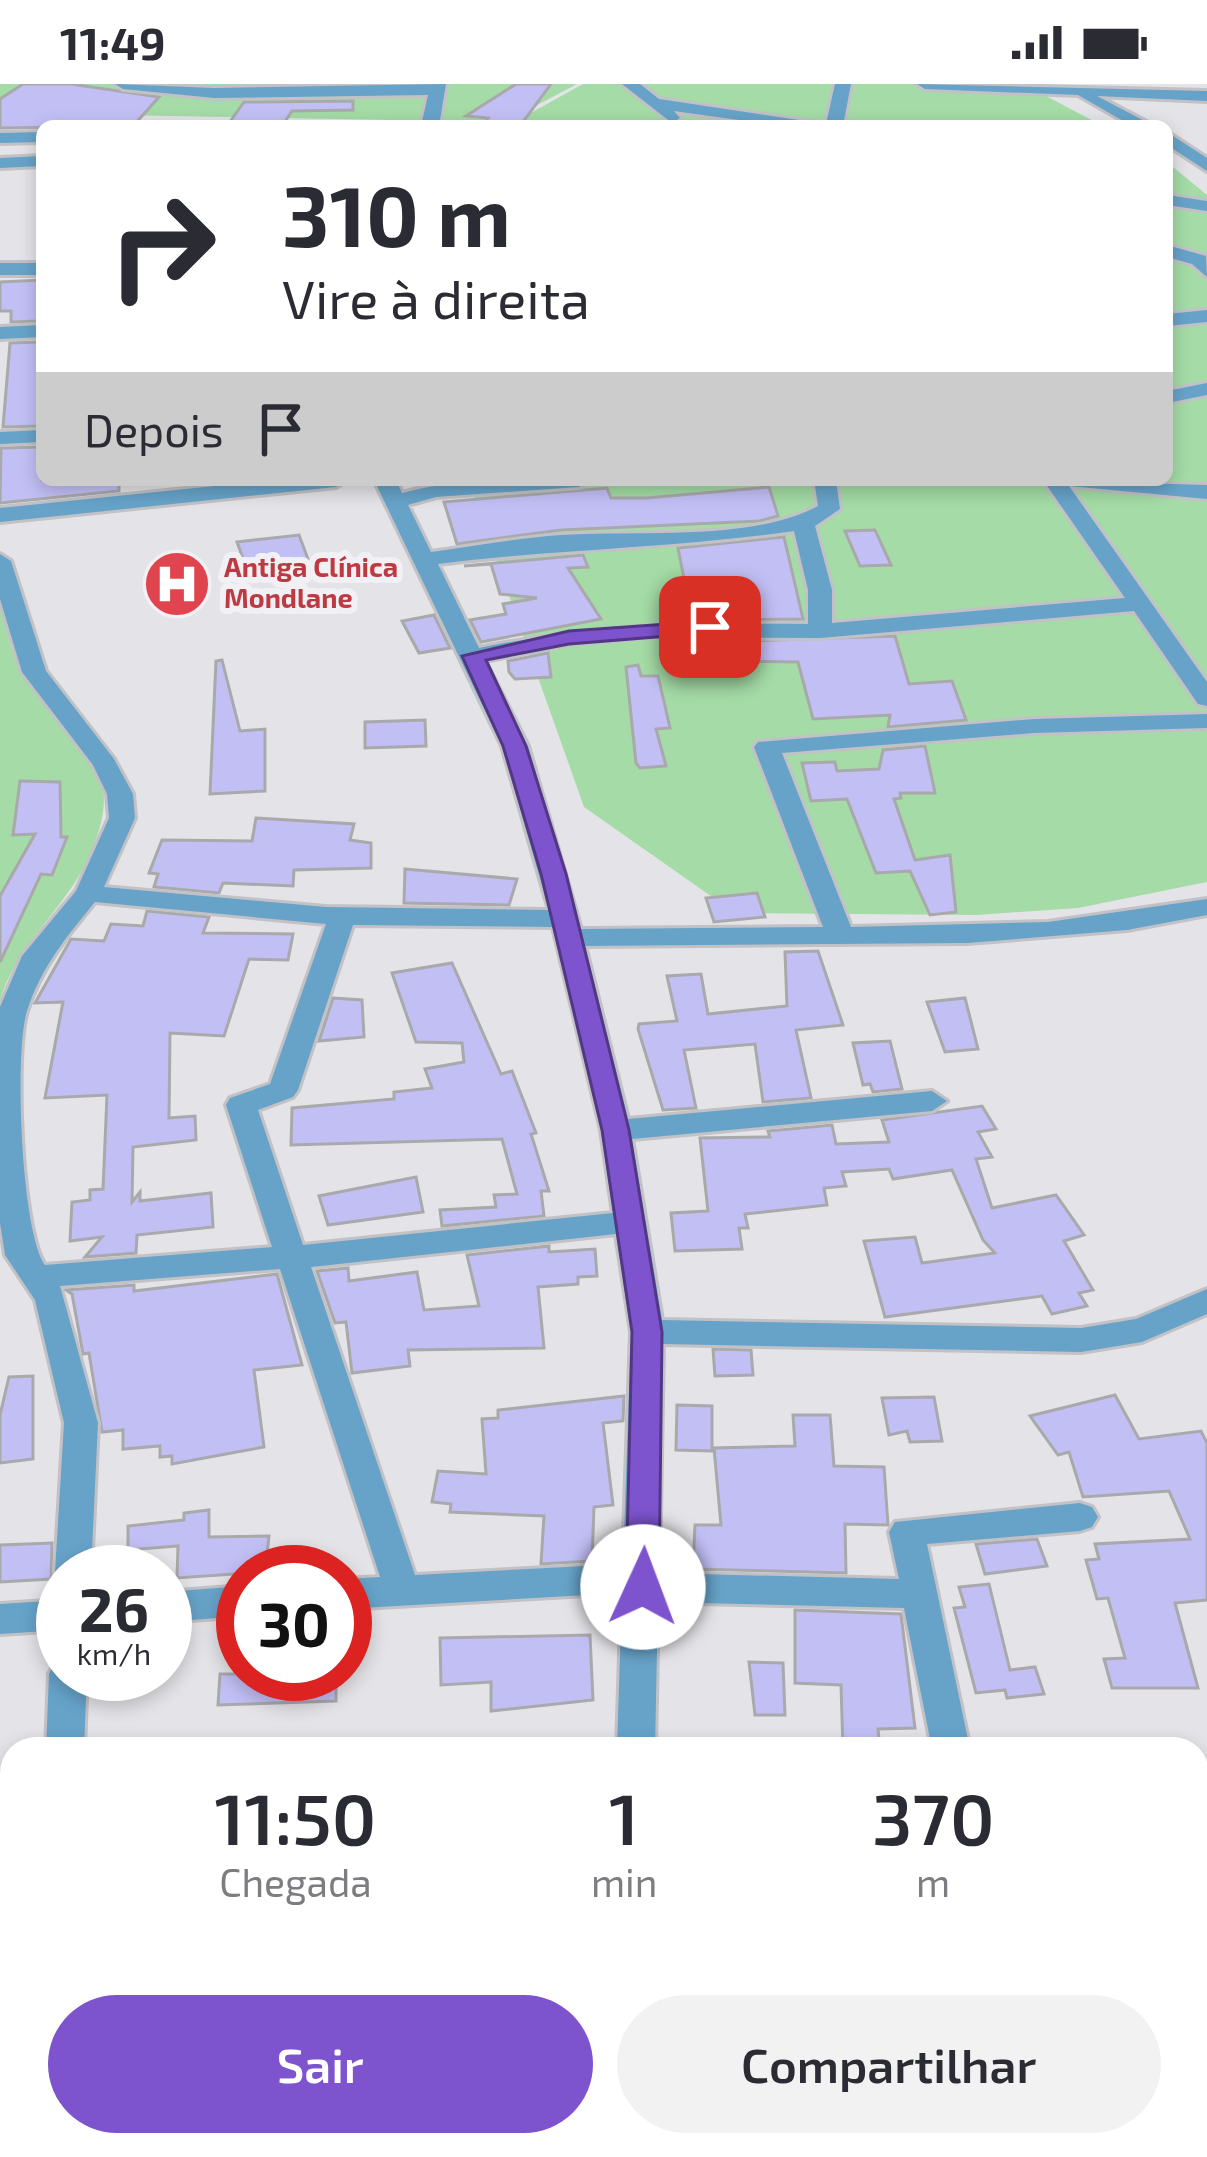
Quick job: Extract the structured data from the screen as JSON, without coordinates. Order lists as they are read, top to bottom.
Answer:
{
  "places": {
    "hospital": ["Antiga Clínica Mondlane"]
  },
  "page": {
    "status": "11:49",
    "turn": ["310 m", "Vire à direita"],
    "then": "Depois",
    "speed": "26 km/h",
    "limit": "30",
    "eta": [
      "11:50",
      "Chegada",
      "1",
      "min",
      "370",
      "m"
    ],
    "buttons": ["Sair", "Compartilhar"]
  }
}
